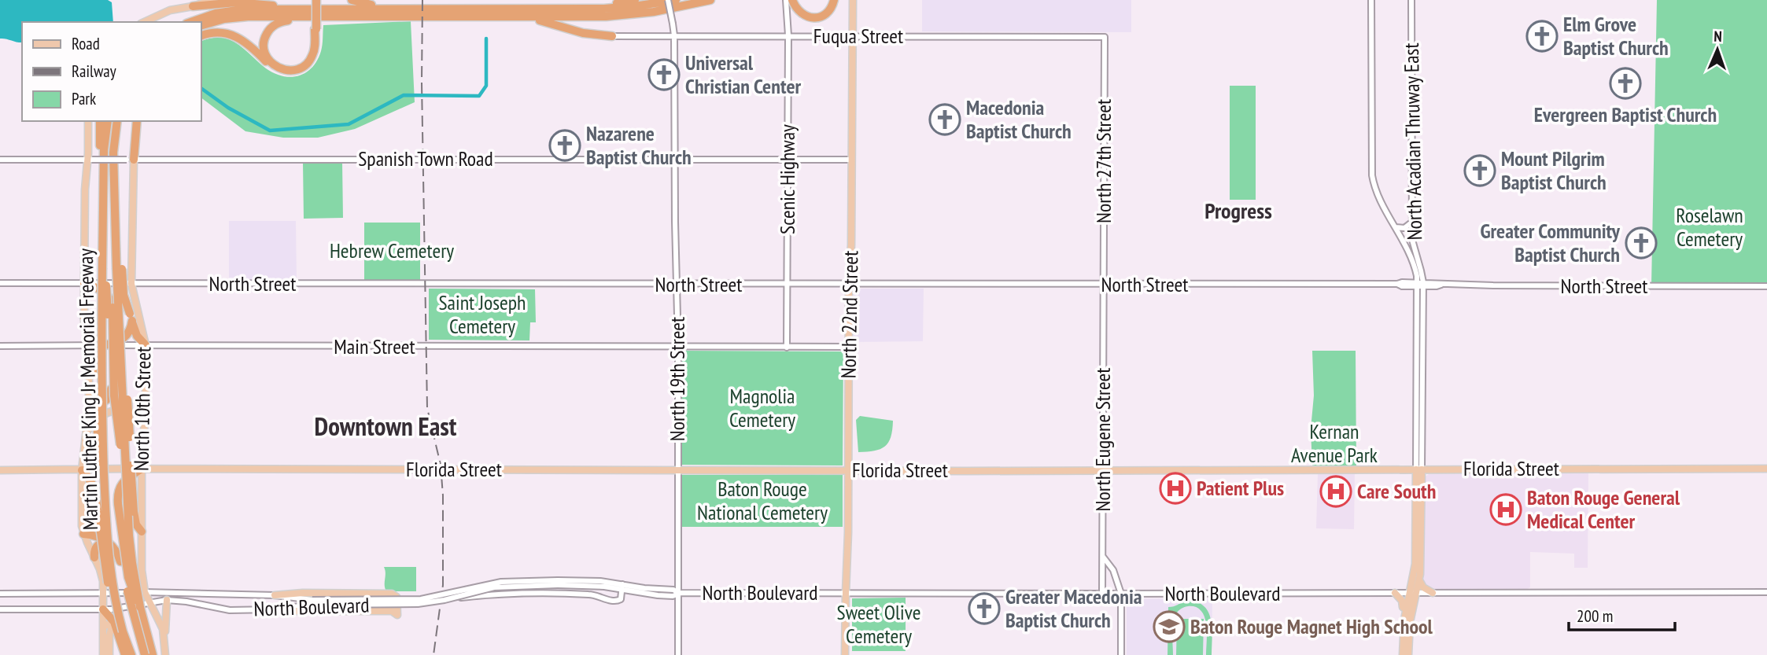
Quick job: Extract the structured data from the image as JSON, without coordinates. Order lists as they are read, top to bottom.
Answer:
{
  "streets": {
    "highway": ["Martin Luther King Jr Memorial Freeway"],
    "main road": ["North 22nd Street", "North 10th Street", "Florida Street"],
    "street": [
      "Fuqua Street",
      "North Acadian Thruway East",
      "Spanish Town Road",
      "North 27th Street",
      "Scenic Highway",
      "North Street",
      "Main Street",
      "North 19th Street",
      "North Eugene Street",
      "North Boulevard"
    ]
  },
  "crossings": [
    ["Fuqua Street", "North 27th Street"],
    ["Fuqua Street", "Scenic Highway"],
    ["Fuqua Street", "North 22nd Street"],
    ["Fuqua Street", "North 19th Street"],
    ["North Acadian Thruway East", "North Street"],
    ["Spanish Town Road", "Scenic Highway"],
    ["Spanish Town Road", "North 22nd Street"],
    ["Spanish Town Road", "North 19th Street"],
    ["Spanish Town Road", "North 10th Street"],
    ["North 27th Street", "North Street"],
    ["North 27th Street", "North Eugene Street"],
    ["Scenic Highway", "North Street"],
    ["Scenic Highway", "Main Street"],
    ["North Street", "North 22nd Street"],
    ["North Street", "North 19th Street"],
    ["North Street", "North 10th Street"],
    ["North Street", "North Eugene Street"],
    ["North 22nd Street", "Main Street"],
    ["North 22nd Street", "Florida Street"],
    ["North 22nd Street", "North Boulevard"],
    ["Main Street", "North 19th Street"],
    ["Main Street", "North 10th Street"],
    ["North 19th Street", "Florida Street"],
    ["North 19th Street", "North Boulevard"],
    ["North 10th Street", "Florida Street"],
    ["North 10th Street", "North Boulevard"],
    ["North Eugene Street", "Florida Street"],
    ["North Eugene Street", "North Boulevard"]
  ],
  "districts": ["Progress", "Downtown East"],
  "parks": [
    "Roselawn Cemetery",
    "Hebrew Cemetery",
    "Saint Joseph Cemetery",
    "Magnolia Cemetery",
    "Kernan Avenue Park",
    "Baton Rouge National Cemetery",
    "Sweet Olive Cemetery"
  ],
  "places": {
    "church": [
      "Elm Grove Baptist Church",
      "Universal Christian Center",
      "Evergreen Baptist Church",
      "Macedonia Baptist Church",
      "Nazarene Baptist Church",
      "Mount Pilgrim Baptist Church",
      "Greater Community Baptist Church",
      "Greater Macedonia Baptist Church"
    ],
    "hospital": ["Patient Plus", "Care South", "Baton Rouge General Medical Center"],
    "school or university": ["Baton Rouge Magnet High School"]
  },
  "legend": ["Road", "Railway", "Park"],
  "scale_bar": "200 m",
  "north": "top"
}
